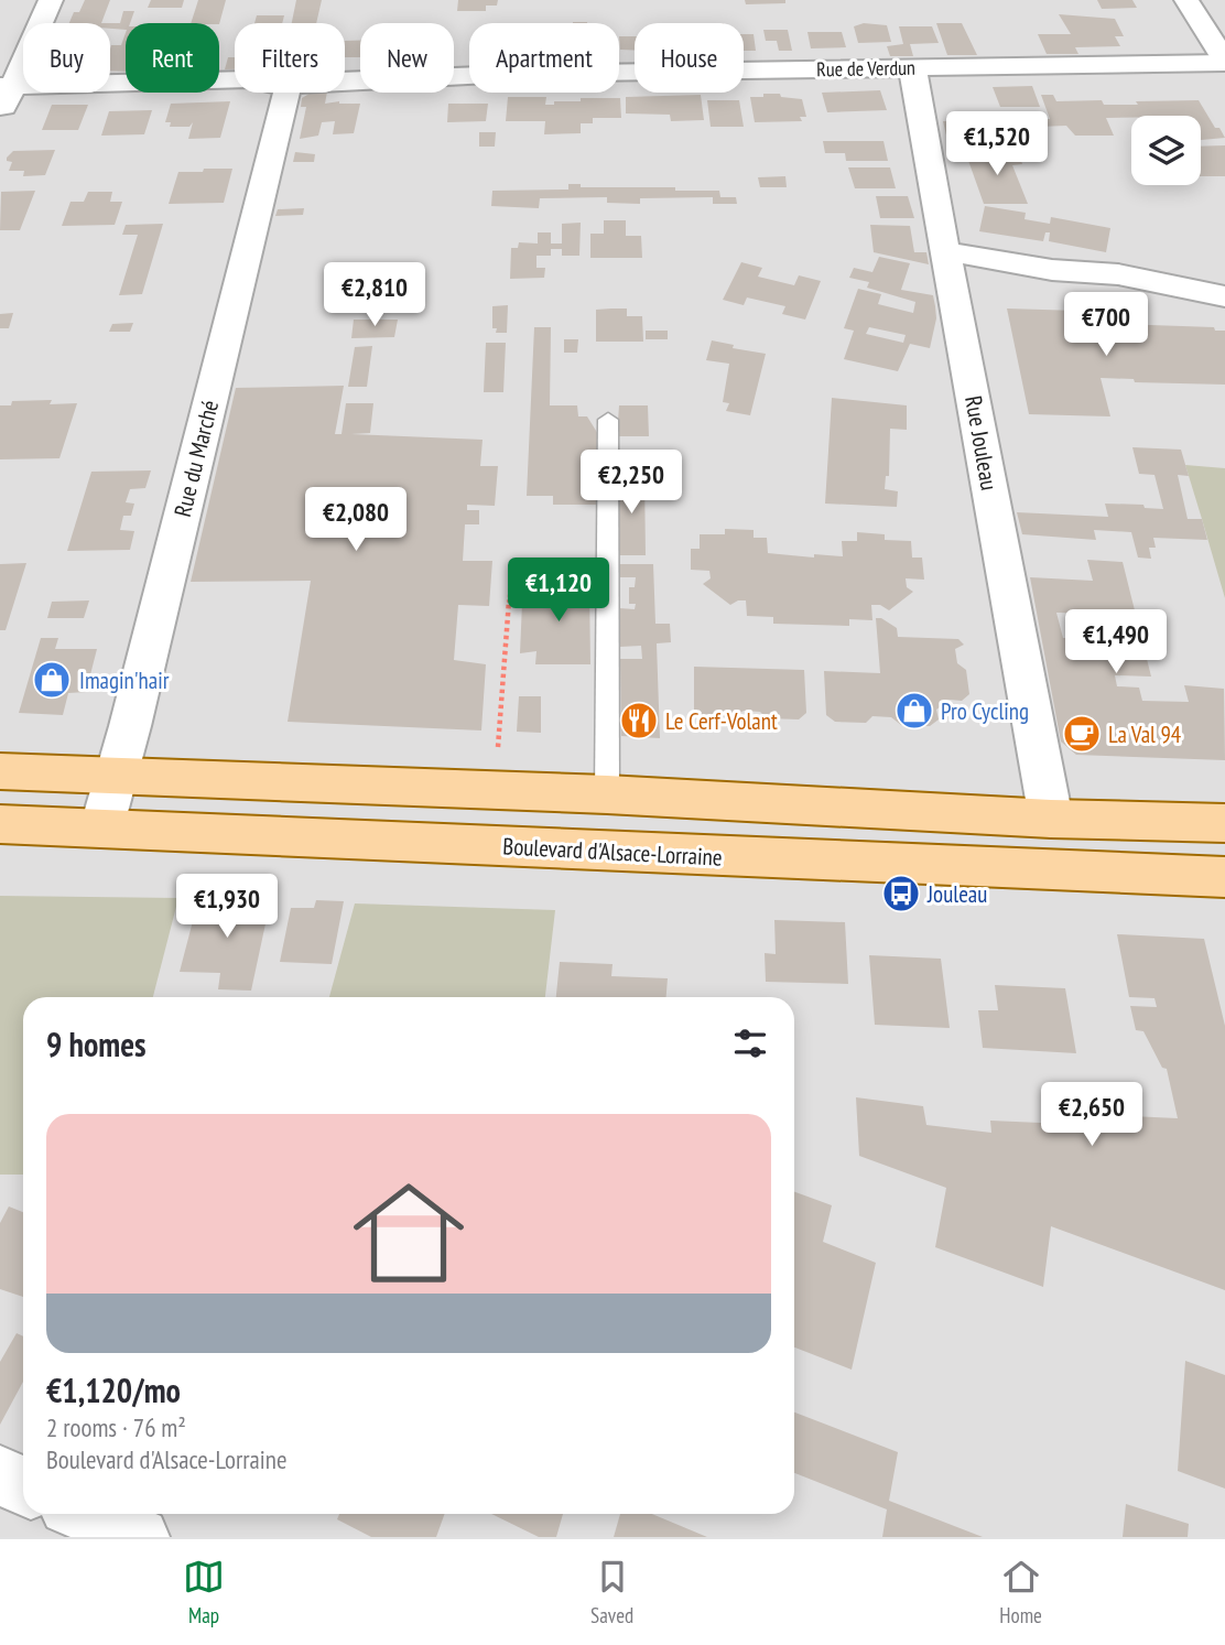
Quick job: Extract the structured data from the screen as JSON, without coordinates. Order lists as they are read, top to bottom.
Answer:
{
  "streets": {
    "main road": ["Boulevard d'Alsace-Lorraine"],
    "street": ["Rue de Verdun", "Rue Jouleau", "Rue du Marché"]
  },
  "crossings": [
    ["Rue de Verdun", "Rue Jouleau"],
    ["Rue du Marché", "Boulevard d'Alsace-Lorraine"]
  ],
  "places": {
    "shop": ["Imagin'hair", "Pro Cycling"],
    "restaurant": ["Le Cerf-Volant"],
    "cafe": ["La Val 94"],
    "bus stop": ["Jouleau"]
  },
  "page": {
    "chip": [
      "Buy",
      "Rent",
      "Filters",
      "New",
      "Apartment",
      "House"
    ],
    "price": [
      "€1,520",
      "€2,810",
      "€700",
      "€2,250",
      "€2,080",
      "€1,120",
      "€1,490",
      "€1,930",
      "€2,650"
    ],
    "heading": "9 homes",
    "list": [
      {
        "name": "€1,120/mo",
        "note": "2 rooms · 76 m² · Boulevard d'Alsace-Lorraine"
      }
    ],
    "tabs": ["Map", "Saved", "Home"]
  }
}
